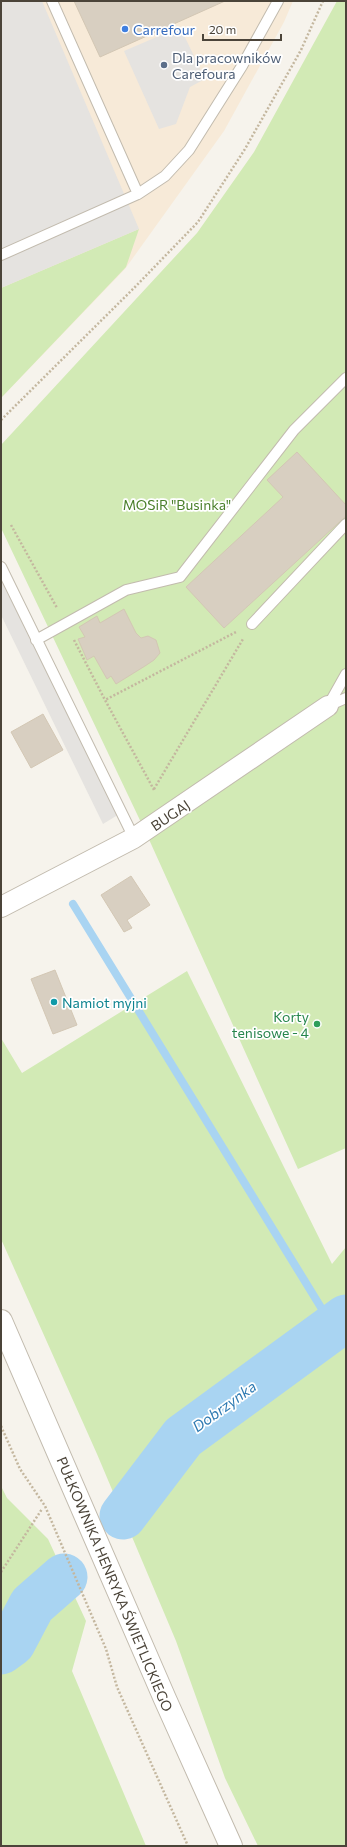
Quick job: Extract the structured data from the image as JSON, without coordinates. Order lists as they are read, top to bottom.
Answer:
{
  "streets": {
    "street": ["BUGAJ", "PUŁKOWNIKA HENRYKA ŚWIETLICKIEGO"]
  },
  "water": ["Dobrzynka"],
  "parks": ["MOSiR \"Businka\""],
  "places": [
    "Carrefour",
    "Dla pracowników Carefoura",
    "Namiot myjni",
    "Korty tenisowe - 4"
  ],
  "scale_bar": "20 m"
}
